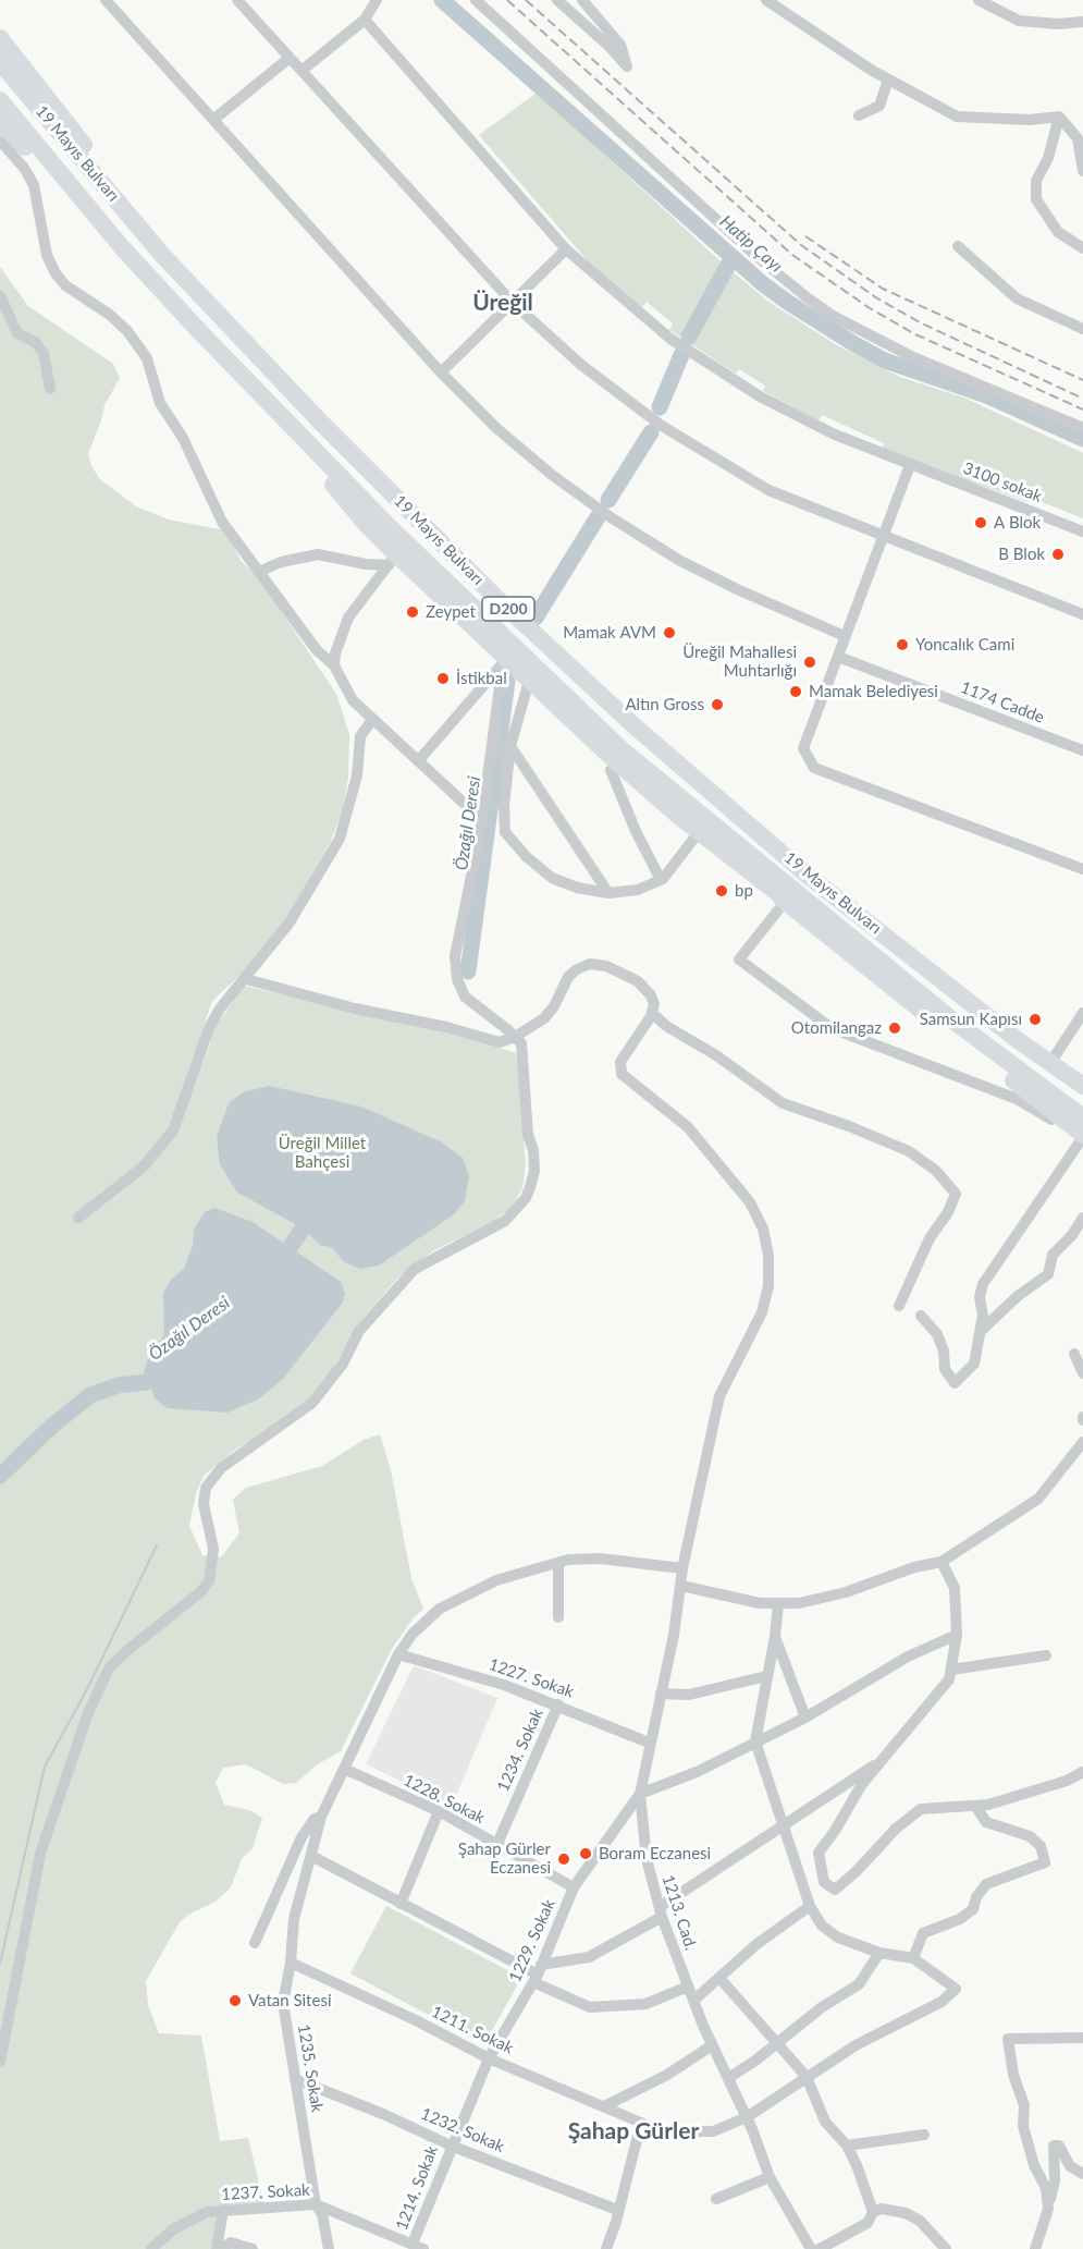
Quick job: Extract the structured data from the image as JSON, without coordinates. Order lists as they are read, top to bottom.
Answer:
{
  "streets": {
    "highway": ["19 Mayıs Bulvarı", "D200"],
    "street": [
      "3100 sokak",
      "1174 Cadde",
      "1227. Sokak",
      "1234. Sokak",
      "1228. Sokak",
      "1213. Cad.",
      "1229. Sokak",
      "1211. Sokak",
      "1235. Sokak",
      "1232. Sokak",
      "1214. Sokak",
      "1237. Sokak"
    ]
  },
  "crossings": [
    ["1227. Sokak", "1234. Sokak"],
    ["1227. Sokak", "1213. Cad."],
    ["1234. Sokak", "1228. Sokak"],
    ["1228. Sokak", "1229. Sokak"],
    ["1213. Cad.", "1229. Sokak"],
    ["1213. Cad.", "1211. Sokak"],
    ["1229. Sokak", "1211. Sokak"],
    ["1229. Sokak", "1232. Sokak"],
    ["1229. Sokak", "1214. Sokak"],
    ["1211. Sokak", "1235. Sokak"],
    ["1235. Sokak", "1232. Sokak"],
    ["1235. Sokak", "1237. Sokak"],
    ["1232. Sokak", "1214. Sokak"],
    ["1214. Sokak", "1237. Sokak"]
  ],
  "districts": ["Üreğil", "Şahap Gürler"],
  "water": ["Hatip Çayı", "Özağıl Deresi"],
  "parks": ["Üreğil Millet Bahçesi"],
  "places": [
    "A Blok",
    "B Blok",
    "Zeypet",
    "Mamak AVM",
    "Yoncalık Cami",
    "Üreğil Mahallesi Muhtarlığı",
    "İstikbal",
    "Mamak Belediyesi",
    "Altın Gross",
    "bp",
    "Samsun Kapısı",
    "Otomilangaz",
    "Boram Eczanesi",
    "Şahap Gürler Eczanesi",
    "Vatan Sitesi"
  ]
}
